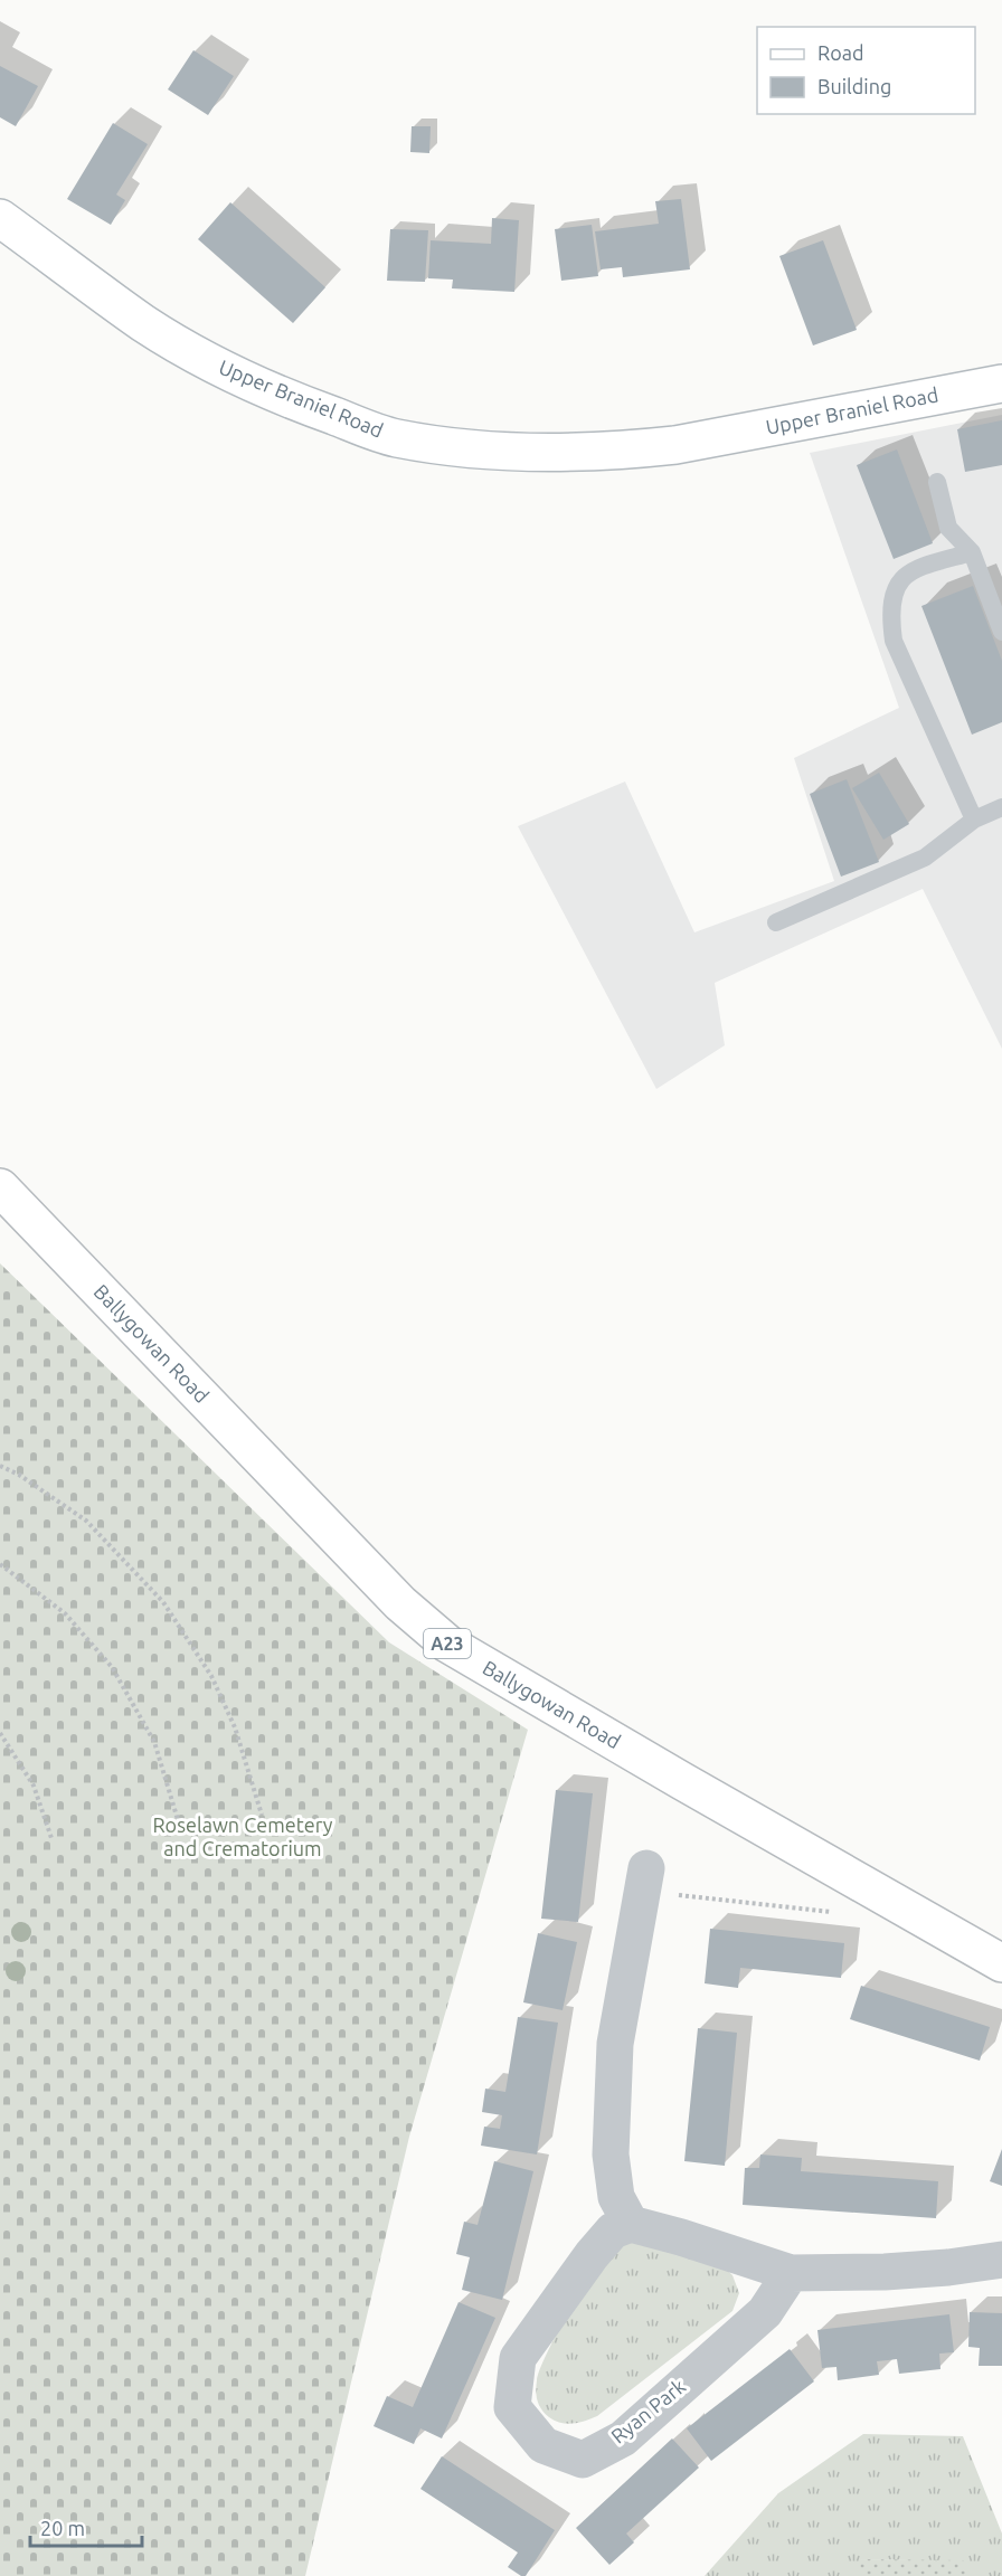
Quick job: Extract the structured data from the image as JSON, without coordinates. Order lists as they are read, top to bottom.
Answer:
{
  "streets": {
    "main road": ["Upper Braniel Road", "Ballygowan Road", "A23"],
    "street": ["Ryan Park"]
  },
  "parks": ["Roselawn Cemetery and Crematorium"],
  "legend": ["Road", "Building"],
  "scale_bar": "20 m"
}
